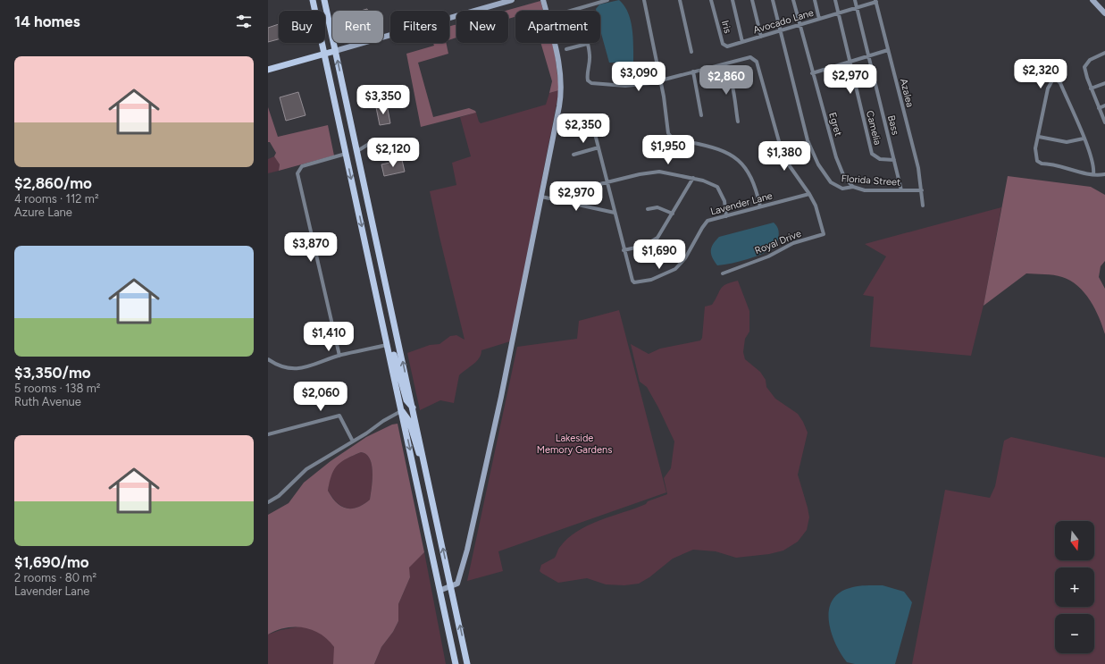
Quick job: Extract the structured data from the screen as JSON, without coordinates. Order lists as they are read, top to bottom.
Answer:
{
  "streets": {
    "street": [
      "Avocado Lane",
      "Iris",
      "Azalea",
      "Egret",
      "Bass",
      "Camelia",
      "Florida Street",
      "Lavender Lane",
      "Royal Drive"
    ]
  },
  "crossings": [
    ["Avocado Lane", "Iris"],
    ["Avocado Lane", "Azalea"],
    ["Avocado Lane", "Egret"],
    ["Avocado Lane", "Bass"],
    ["Avocado Lane", "Camelia"],
    ["Avocado Lane", "Florida Street"],
    ["Azalea", "Florida Street"],
    ["Egret", "Florida Street"],
    ["Bass", "Camelia"],
    ["Bass", "Florida Street"],
    ["Lavender Lane", "Royal Drive"]
  ],
  "parks": ["Lakeside Memory Gardens"],
  "north": "bottom",
  "page": {
    "heading": "14 homes",
    "chip": [
      "Buy",
      "Rent",
      "Filters",
      "New",
      "Apartment"
    ],
    "list": [
      {
        "name": "$2,860/mo",
        "note": "4 rooms · 112 m² · Azure Lane"
      },
      {
        "name": "$3,350/mo",
        "note": "5 rooms · 138 m² · Ruth Avenue"
      },
      {
        "name": "$1,690/mo",
        "note": "2 rooms · 80 m² · Lavender Lane"
      }
    ],
    "price": [
      "$2,320",
      "$3,090",
      "$2,970",
      "$2,860",
      "$3,350",
      "$2,350",
      "$1,950",
      "$2,120",
      "$1,380",
      "$2,970",
      "$3,870",
      "$1,690",
      "$1,410",
      "$2,060"
    ],
    "map_buttons": ["+", "−"]
  }
}
